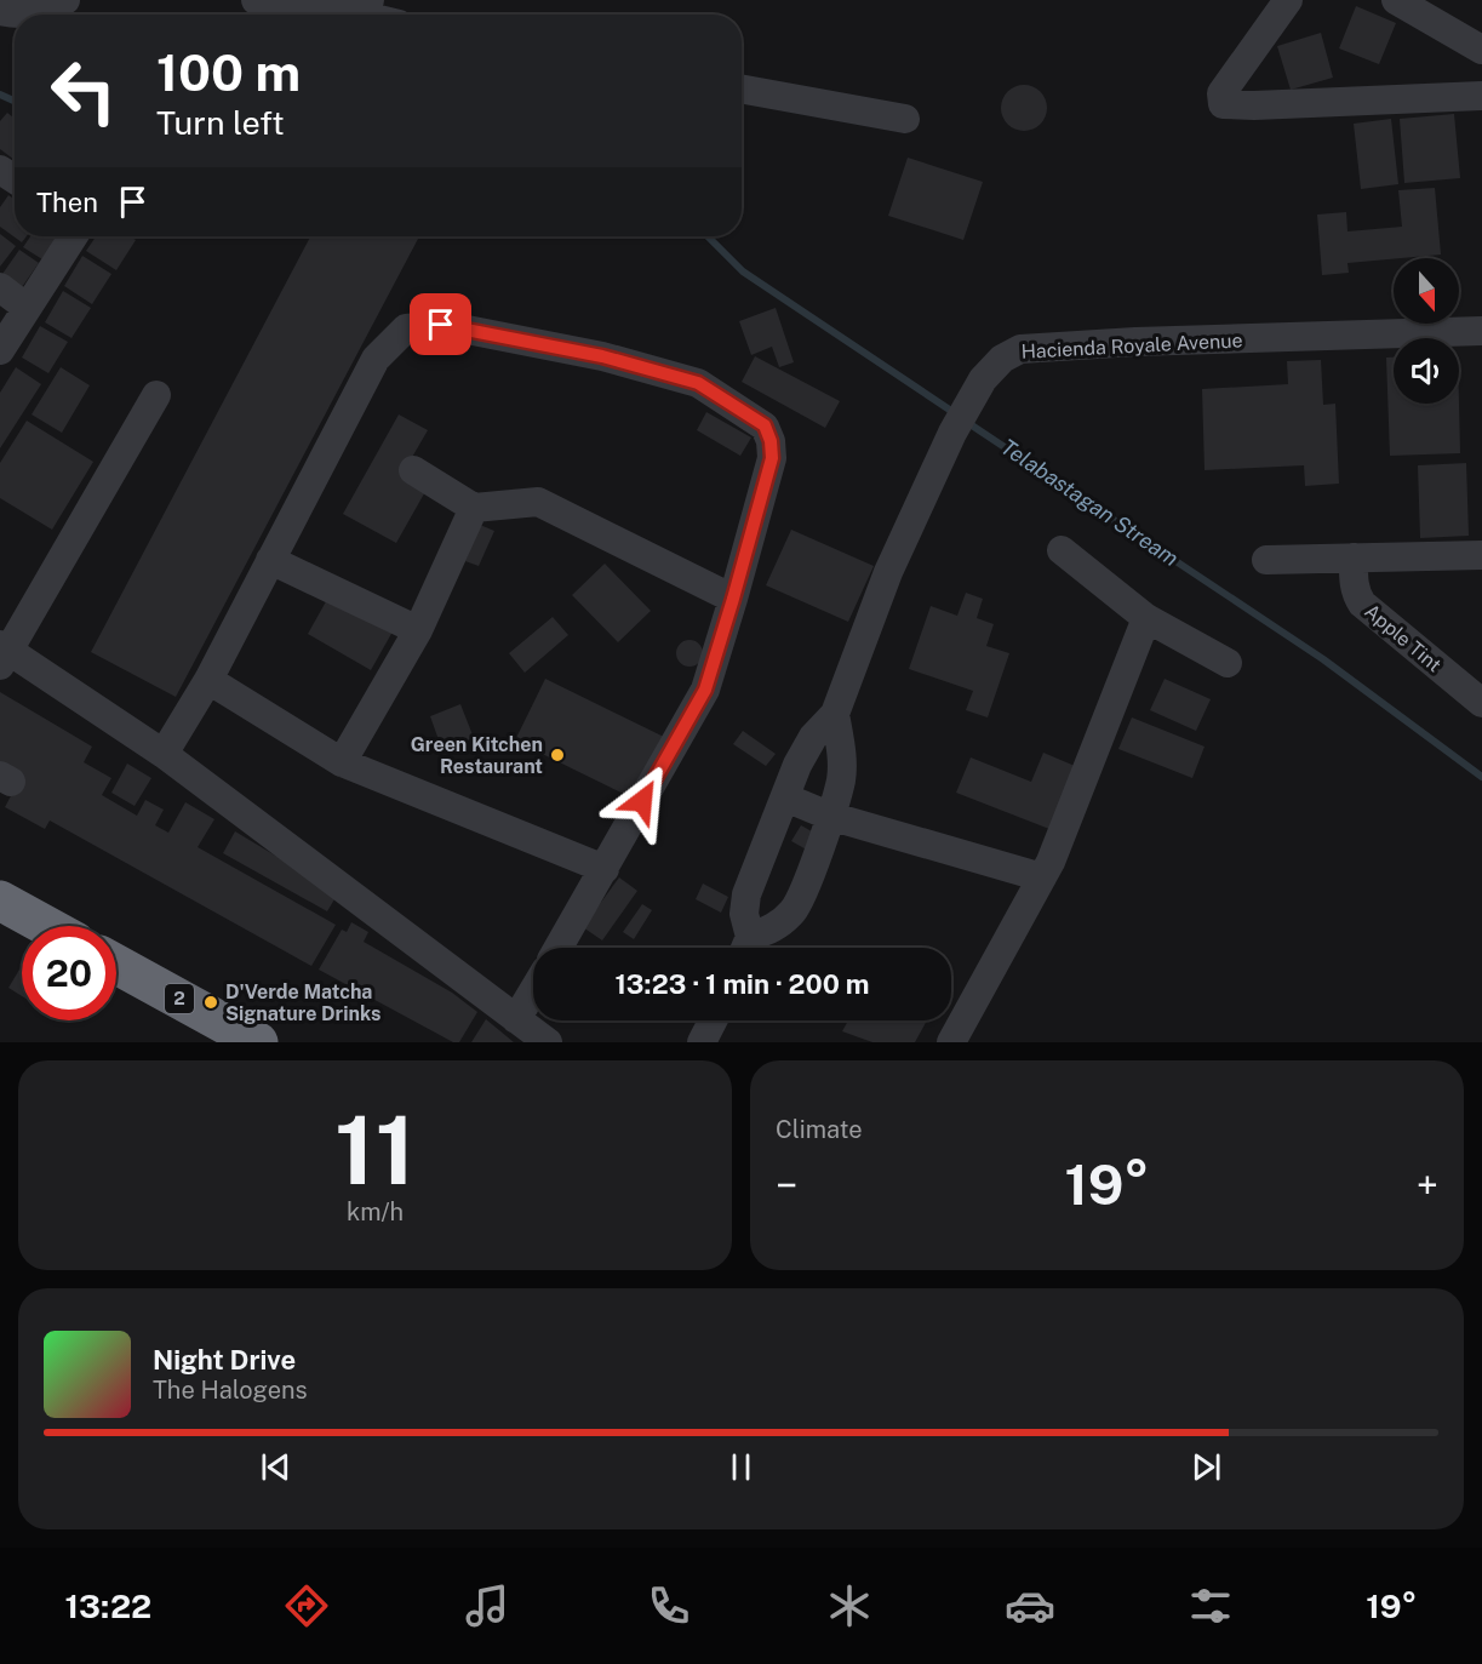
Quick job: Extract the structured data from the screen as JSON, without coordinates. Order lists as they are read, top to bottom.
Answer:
{
  "streets": {
    "highway": ["2"],
    "street": ["Hacienda Royale Avenue", "Apple Tint"]
  },
  "water": ["Telabastagan Stream"],
  "places": ["Green Kitchen Restaurant", "D'Verde Matcha Signature Drinks"],
  "north": "bottom",
  "page": {
    "turn": ["100 m", "Turn left"],
    "then": "Then",
    "limit": "20",
    "trip": "13:23 · 1 min · 200 m",
    "tile": [
      ["11", "km/h"],
      "Climate"
    ],
    "heat": ["−", "19°", "+"],
    "song": ["Night Drive", "The Halogens"],
    "tabs": ["13:22", "19°"]
  }
}
